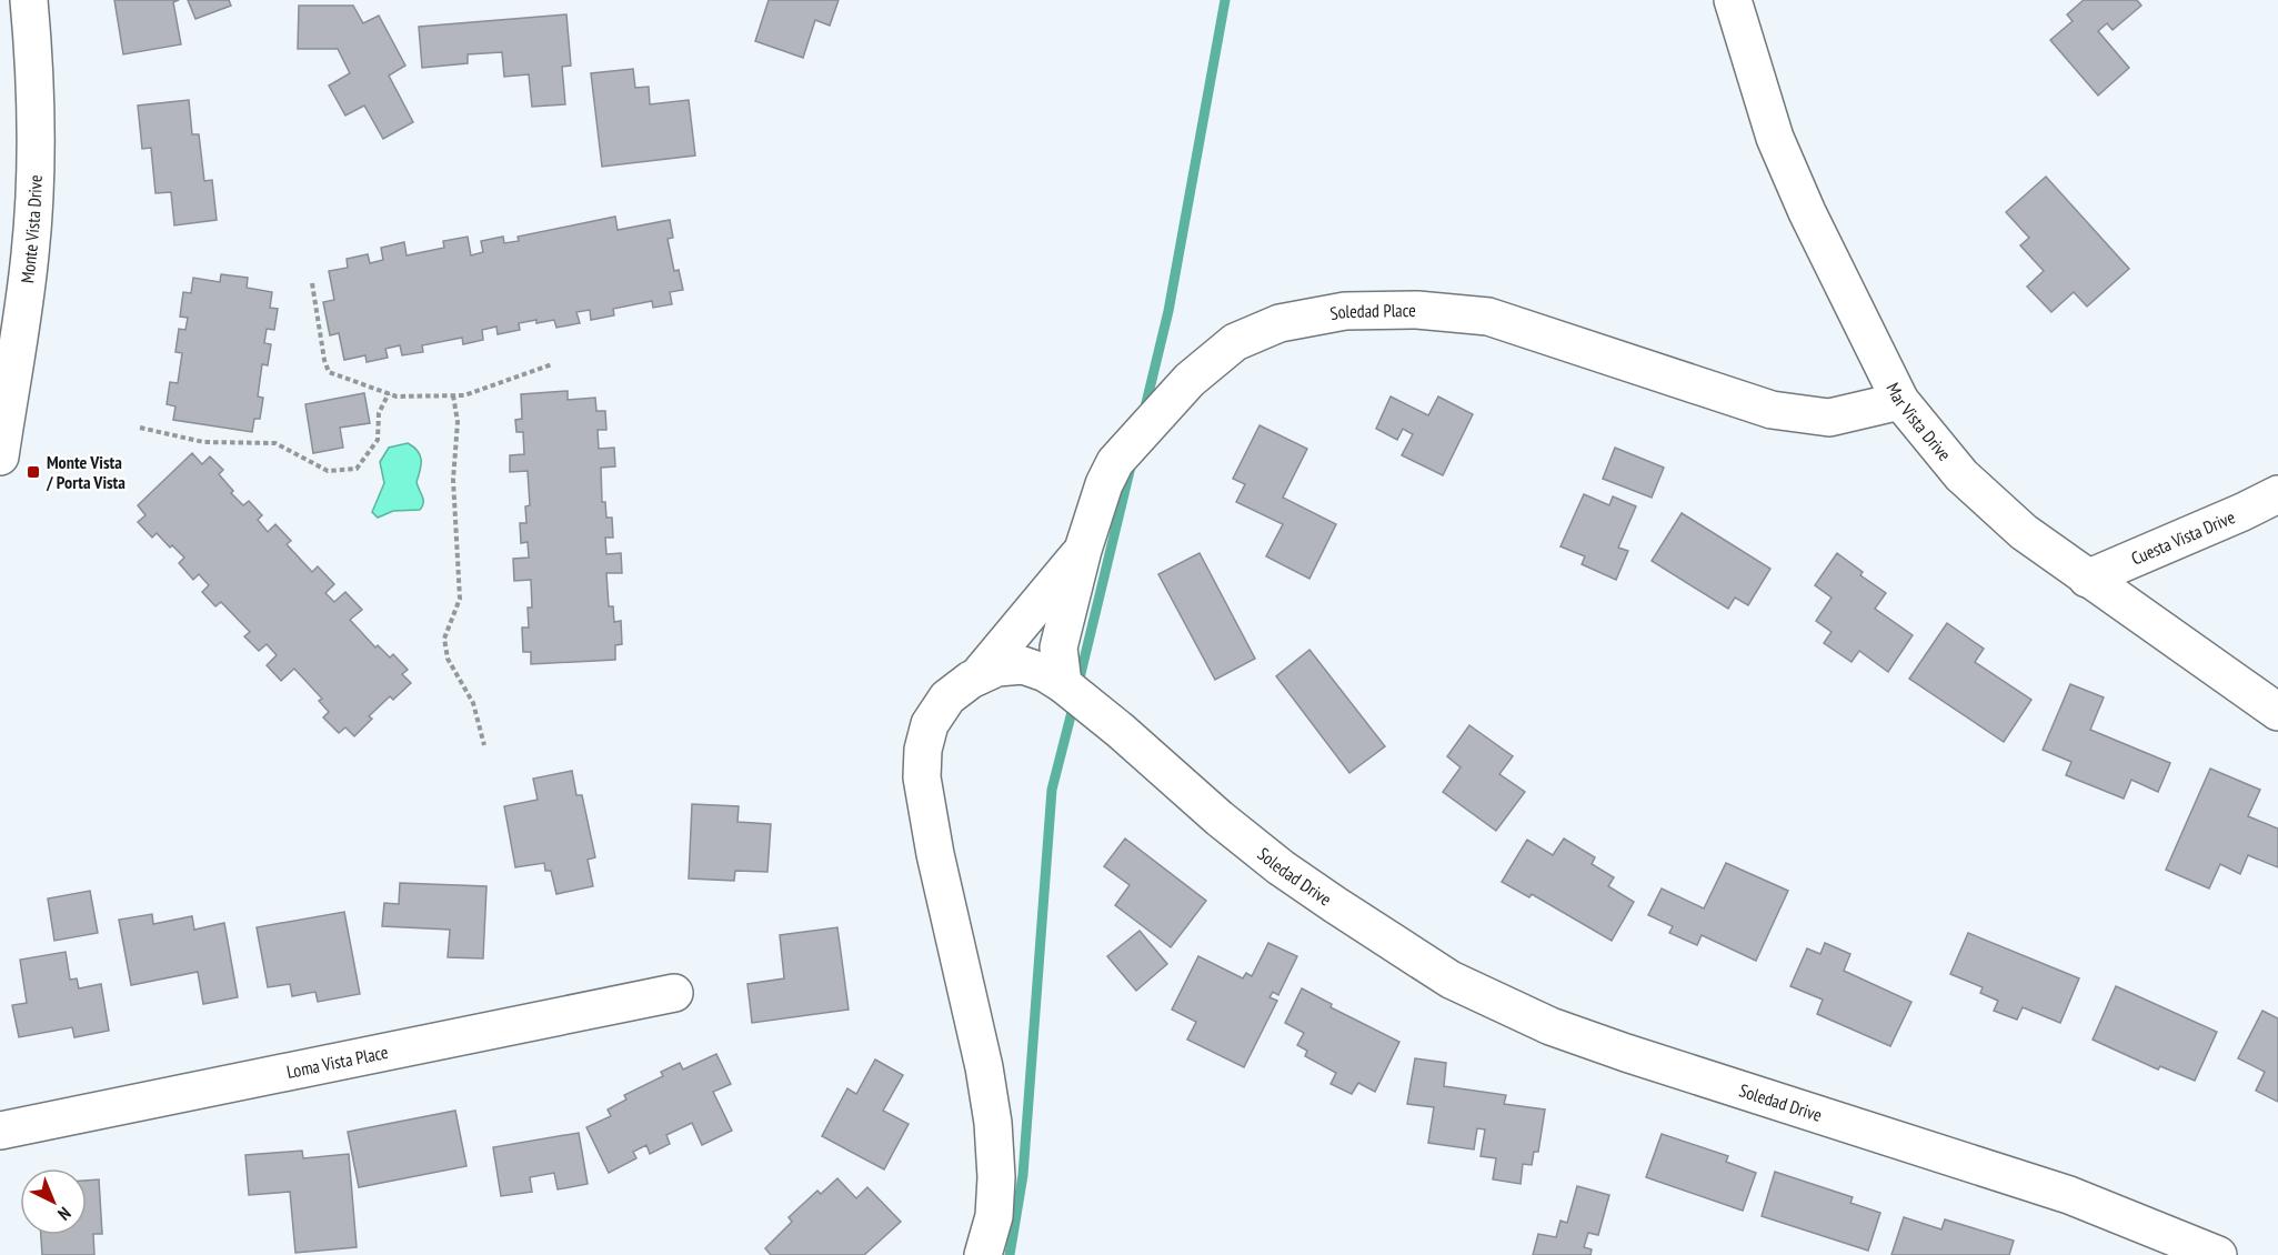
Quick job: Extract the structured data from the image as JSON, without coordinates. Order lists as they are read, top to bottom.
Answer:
{
  "streets": {
    "street": [
      "Monte Vista Drive",
      "Soledad Place",
      "Mar Vista Drive",
      "Cuesta Vista Drive",
      "Soledad Drive",
      "Loma Vista Place"
    ]
  },
  "crossings": [
    ["Soledad Place", "Mar Vista Drive"],
    ["Soledad Place", "Soledad Drive"],
    ["Mar Vista Drive", "Cuesta Vista Drive"]
  ],
  "places": {
    "transit": ["Monte Vista / Porta Vista"]
  },
  "north": "bottom right"
}
